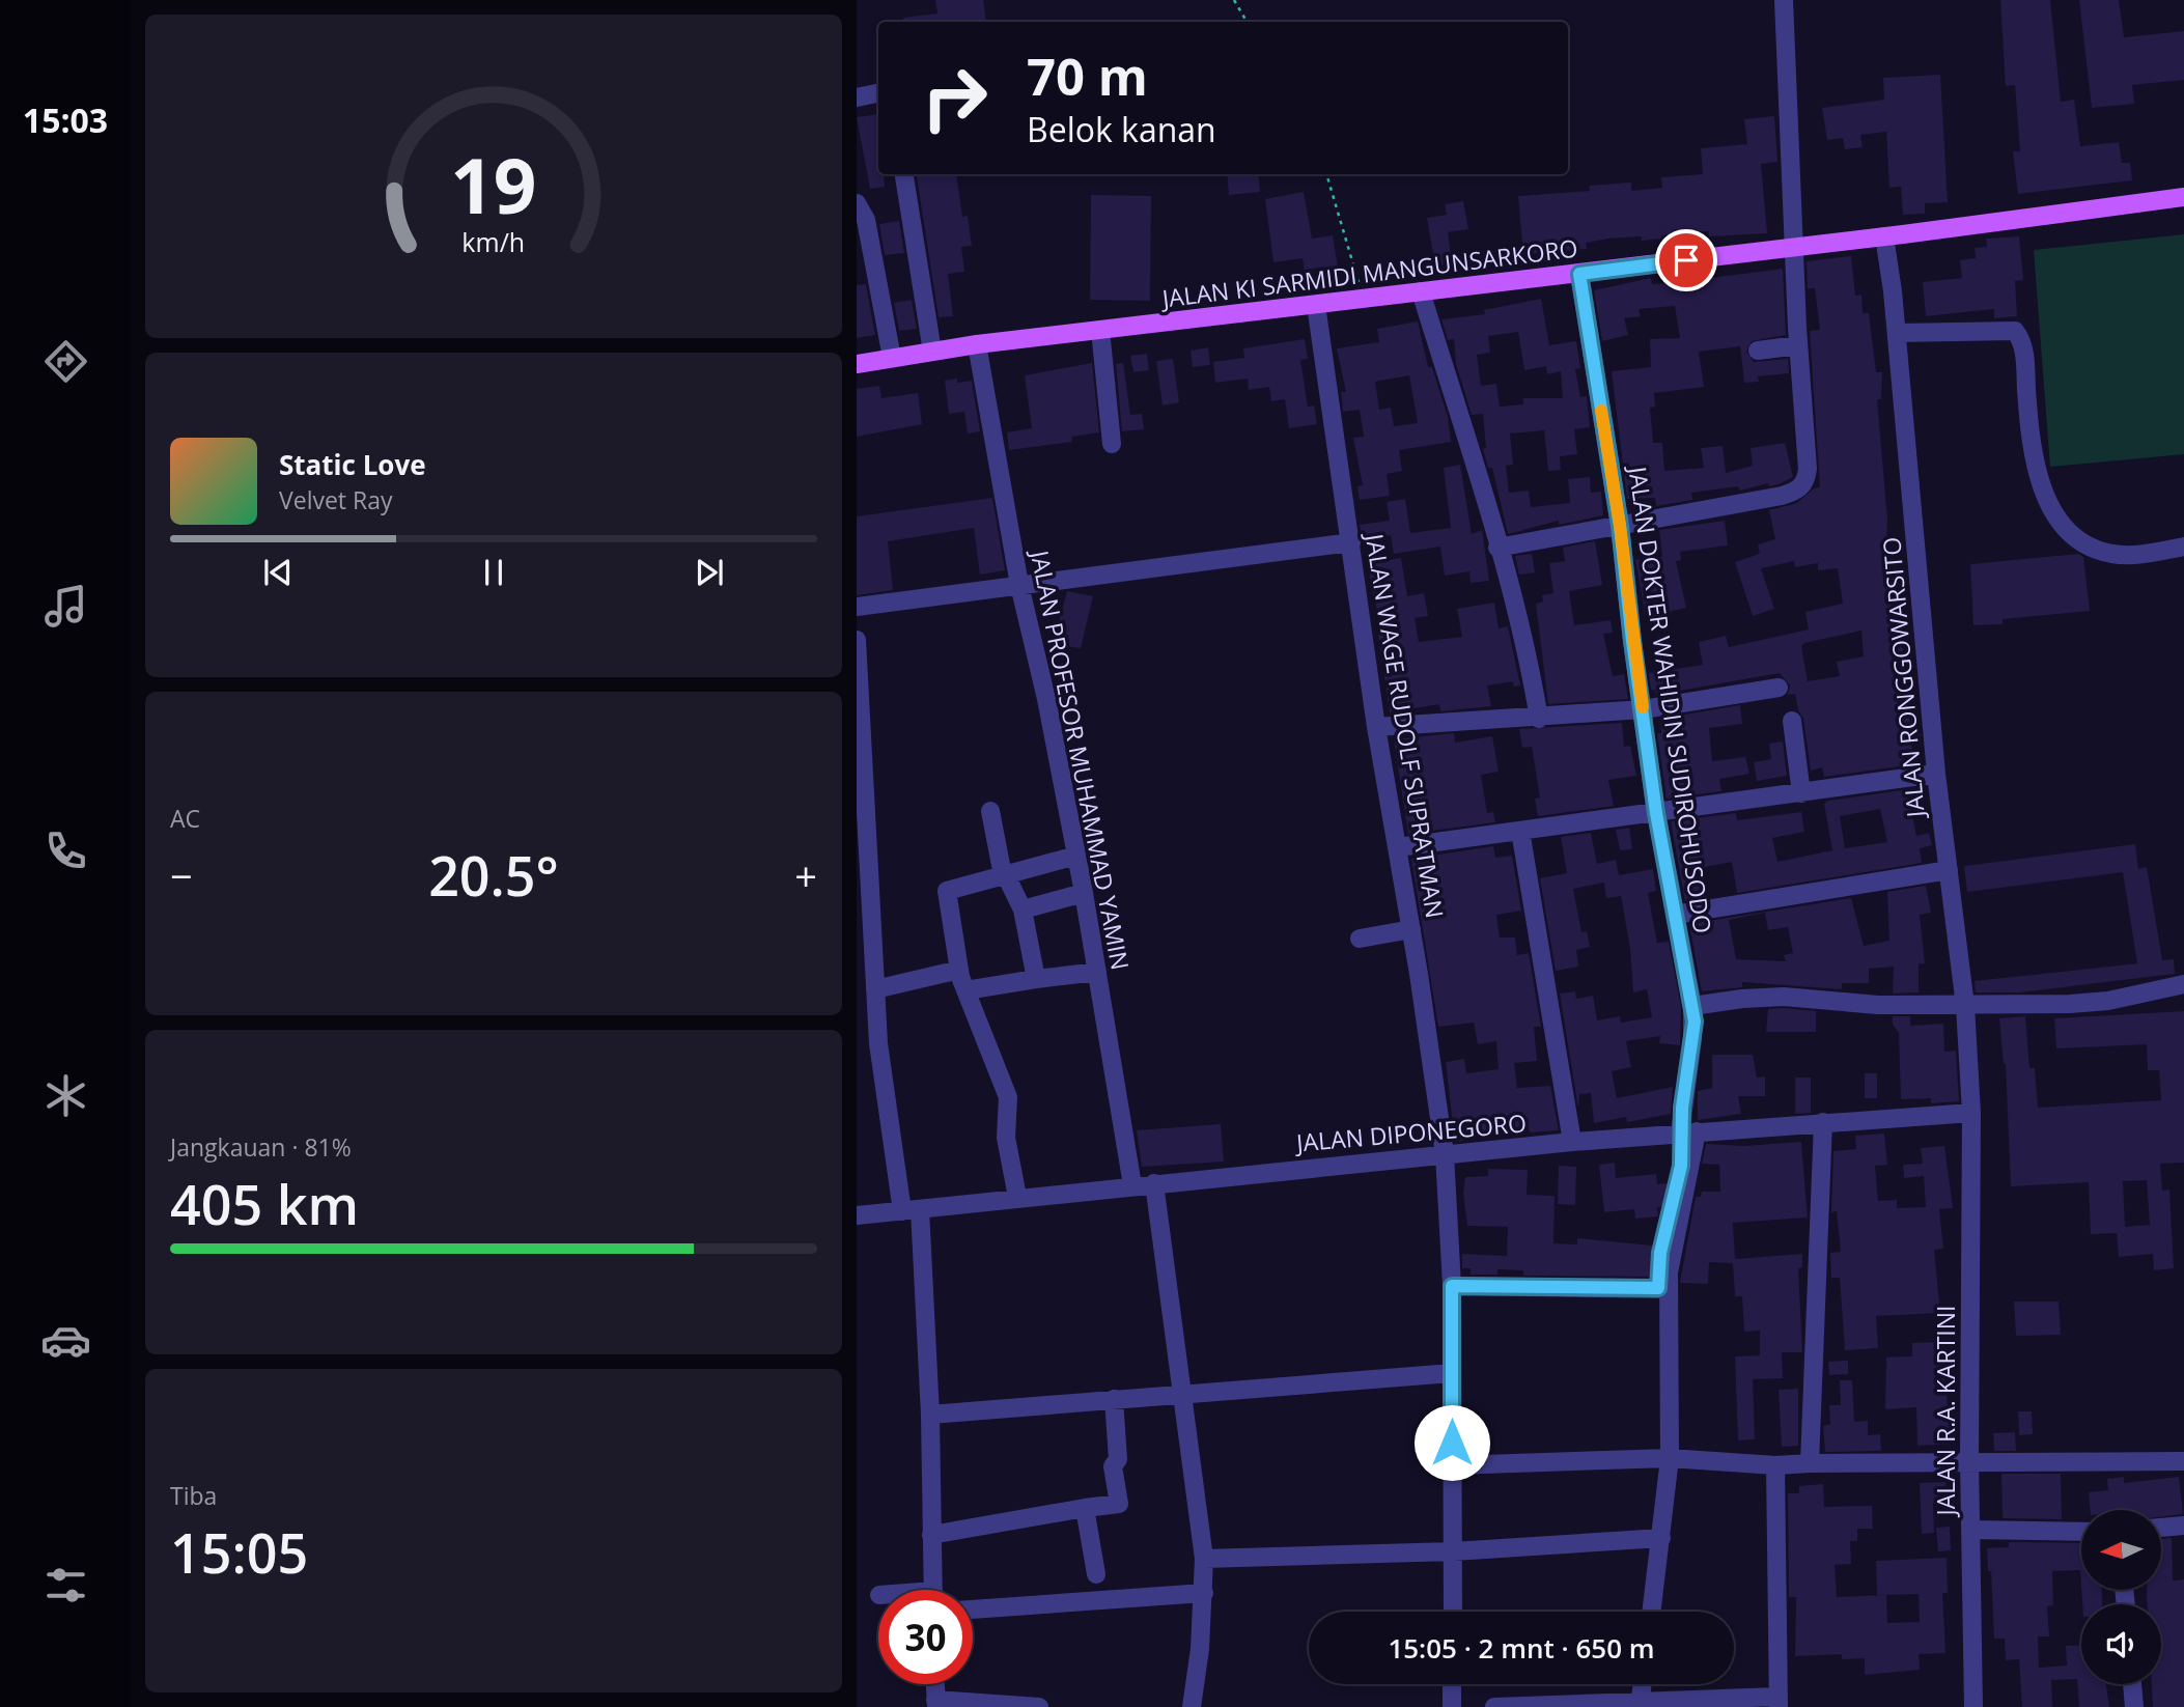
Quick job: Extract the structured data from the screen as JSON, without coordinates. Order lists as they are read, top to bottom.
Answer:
{
  "streets": {
    "main road": ["JALAN KI SARMIDI MANGUNSARKORO"],
    "street": [
      "JALAN RONGGOWARSITO",
      "JALAN DOKTER WAHIDIN SUDIROHUSODO",
      "JALAN WAGE RUDOLF SUPRATMAN",
      "JALAN PROFESOR MUHAMMAD YAMIN",
      "JALAN DIPONEGORO",
      "JALAN R.A. KARTINI"
    ]
  },
  "crossings": [
    ["JALAN KI SARMIDI MANGUNSARKORO", "JALAN RONGGOWARSITO"],
    ["JALAN KI SARMIDI MANGUNSARKORO", "JALAN DOKTER WAHIDIN SUDIROHUSODO"],
    ["JALAN KI SARMIDI MANGUNSARKORO", "JALAN WAGE RUDOLF SUPRATMAN"],
    ["JALAN KI SARMIDI MANGUNSARKORO", "JALAN PROFESOR MUHAMMAD YAMIN"],
    ["JALAN RONGGOWARSITO", "JALAN DIPONEGORO"],
    ["JALAN RONGGOWARSITO", "JALAN R.A. KARTINI"],
    ["JALAN DOKTER WAHIDIN SUDIROHUSODO", "JALAN DIPONEGORO"],
    ["JALAN WAGE RUDOLF SUPRATMAN", "JALAN DIPONEGORO"],
    ["JALAN PROFESOR MUHAMMAD YAMIN", "JALAN DIPONEGORO"],
    ["JALAN DIPONEGORO", "JALAN R.A. KARTINI"]
  ],
  "north": "left",
  "page": {
    "tabs": "15:03",
    "turn": ["70 m", "Belok kanan"],
    "song": ["Static Love", "Velvet Ray"],
    "tile": [
      "AC",
      ["Jangkauan · 81%", "405 km"],
      ["Tiba", "15:05"]
    ],
    "heat": ["−", "20.5°", "+"],
    "limit": "30",
    "trip": "15:05 · 2 mnt · 650 m",
    "gauge": ["19", "km/h"]
  }
}
